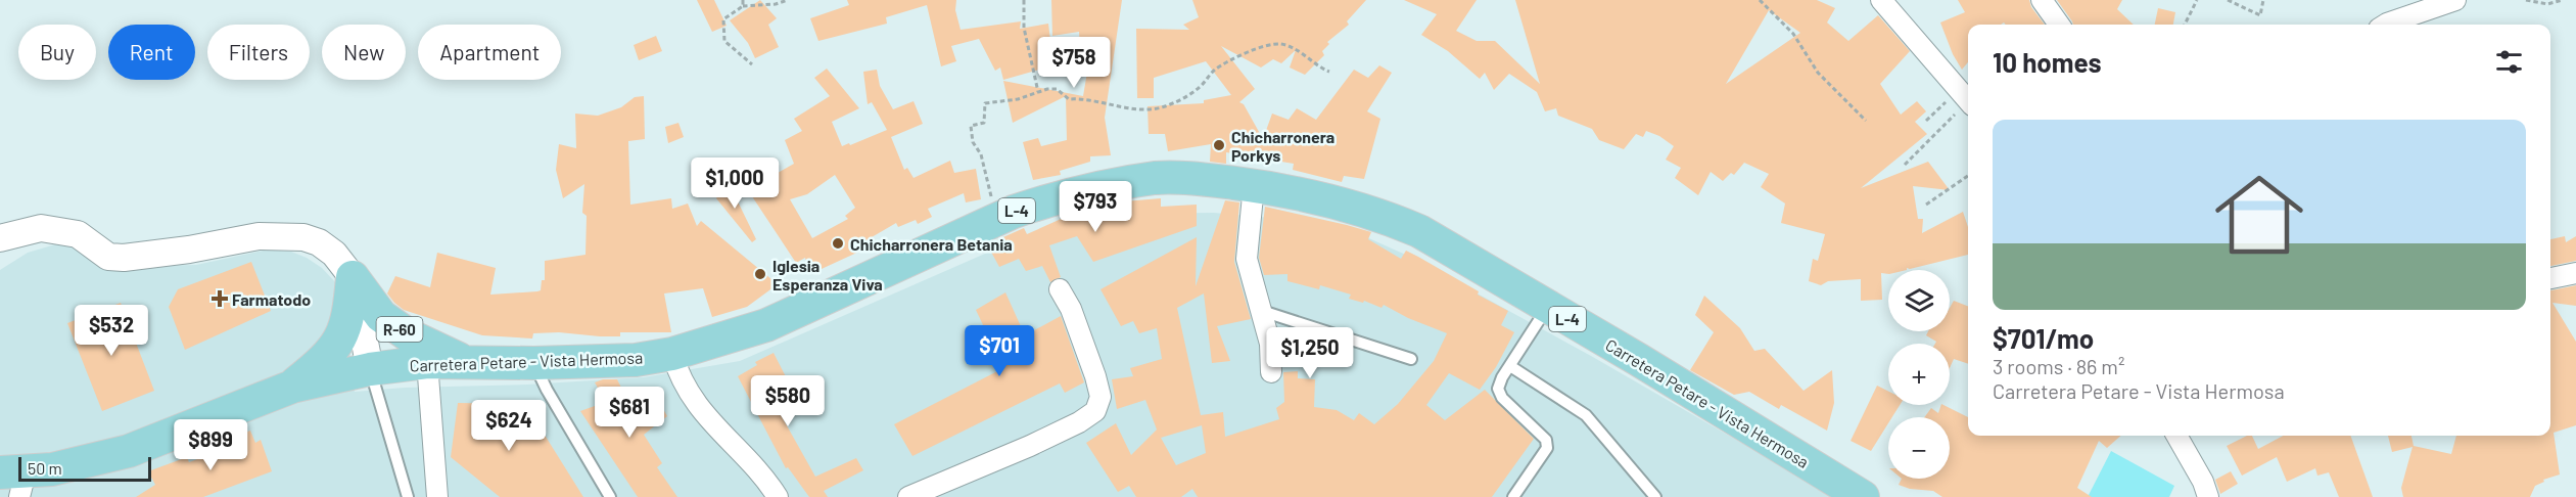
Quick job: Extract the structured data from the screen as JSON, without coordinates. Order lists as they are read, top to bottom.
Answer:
{
  "streets": {
    "main road": ["L-4", "R-60", "Carretera Petare - Vista Hermosa"]
  },
  "crossings": [
    ["L-4", "Carretera Petare - Vista Hermosa"],
    ["R-60", "Carretera Petare - Vista Hermosa"]
  ],
  "places": {
    "other": ["Chicharronera Porkys", "Chicharronera Betania", "Iglesia Esperanza Viva"],
    "health": ["Farmatodo"]
  },
  "scale_bar": "50 m",
  "page": {
    "chip": [
      "Buy",
      "Rent",
      "Filters",
      "New",
      "Apartment"
    ],
    "heading": "10 homes",
    "price": [
      "$758",
      "$1,000",
      "$793",
      "$532",
      "$701",
      "$1,250",
      "$580",
      "$681",
      "$624",
      "$899"
    ],
    "list": [
      {
        "name": "$701/mo",
        "note": "3 rooms · 86 m² · Carretera Petare - Vista Hermosa"
      }
    ],
    "map_buttons": ["+", "−"],
    "scale": "50 m"
  }
}
